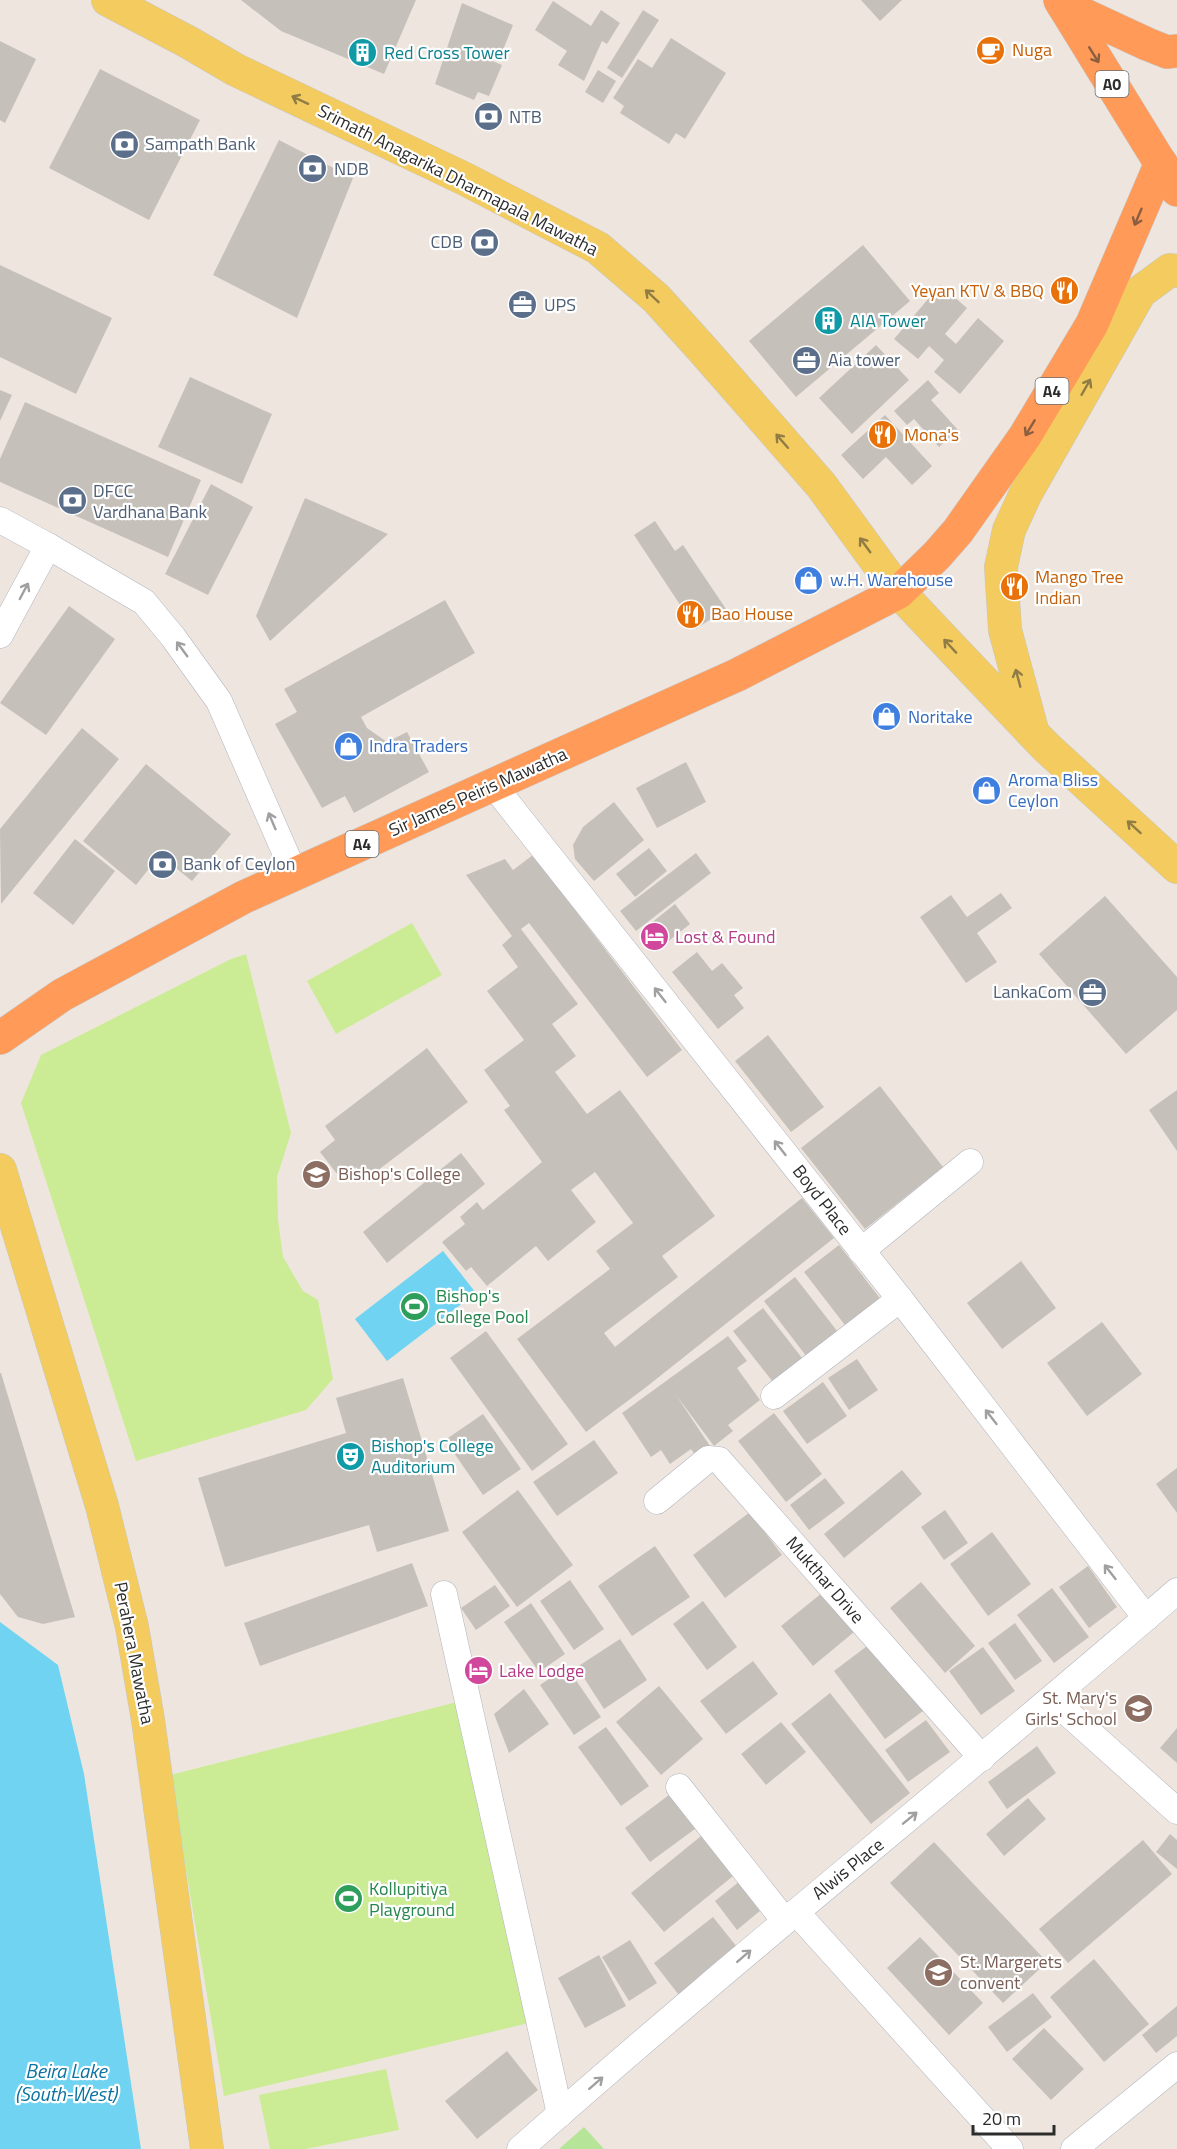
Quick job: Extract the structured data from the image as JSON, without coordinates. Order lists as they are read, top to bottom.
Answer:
{
  "streets": {
    "highway": ["A0", "A4", "Sir James Peiris Mawatha"],
    "main road": ["Srimath Anagarika Dharmapala Mawatha", "Perahera Mawatha"],
    "street": ["Boyd Place", "Mukthar Drive", "Alwis Place"]
  },
  "crossings": [
    ["A0", "A4"],
    ["Srimath Anagarika Dharmapala Mawatha", "A4"],
    ["Srimath Anagarika Dharmapala Mawatha", "Sir James Peiris Mawatha"],
    ["A4", "Sir James Peiris Mawatha"],
    ["Sir James Peiris Mawatha", "Boyd Place"],
    ["Boyd Place", "Alwis Place"],
    ["Mukthar Drive", "Alwis Place"]
  ],
  "one_way": ["Srimath Anagarika Dharmapala Mawatha", "Boyd Place", "Alwis Place"],
  "water": ["Beira Lake (South-West)"],
  "places": {
    "cafe": ["Nuga"],
    "building": ["Red Cross Tower", "AIA Tower"],
    "bank": [
      "NTB",
      "Sampath Bank",
      "NDB",
      "CDB",
      "DFCC Vardhana Bank",
      "Bank of Ceylon"
    ],
    "restaurant": [
      "Yeyan KTV & BBQ",
      "Mona's",
      "Mango Tree Indian",
      "Bao House"
    ],
    "office": ["UPS", "Aia tower", "LankaCom"],
    "shop": [
      "w.H. Warehouse",
      "Noritake",
      "Indra Traders",
      "Aroma Bliss Ceylon"
    ],
    "hotel": ["Lost & Found", "Lake Lodge"],
    "school or university": ["Bishop's College", "St. Mary's Girls' School", "St. Margerets convent"],
    "sports": ["Bishop's College Pool", "Kollupitiya Playground"],
    "theatre": ["Bishop's College Auditorium"]
  },
  "scale_bar": "20 m"
}
